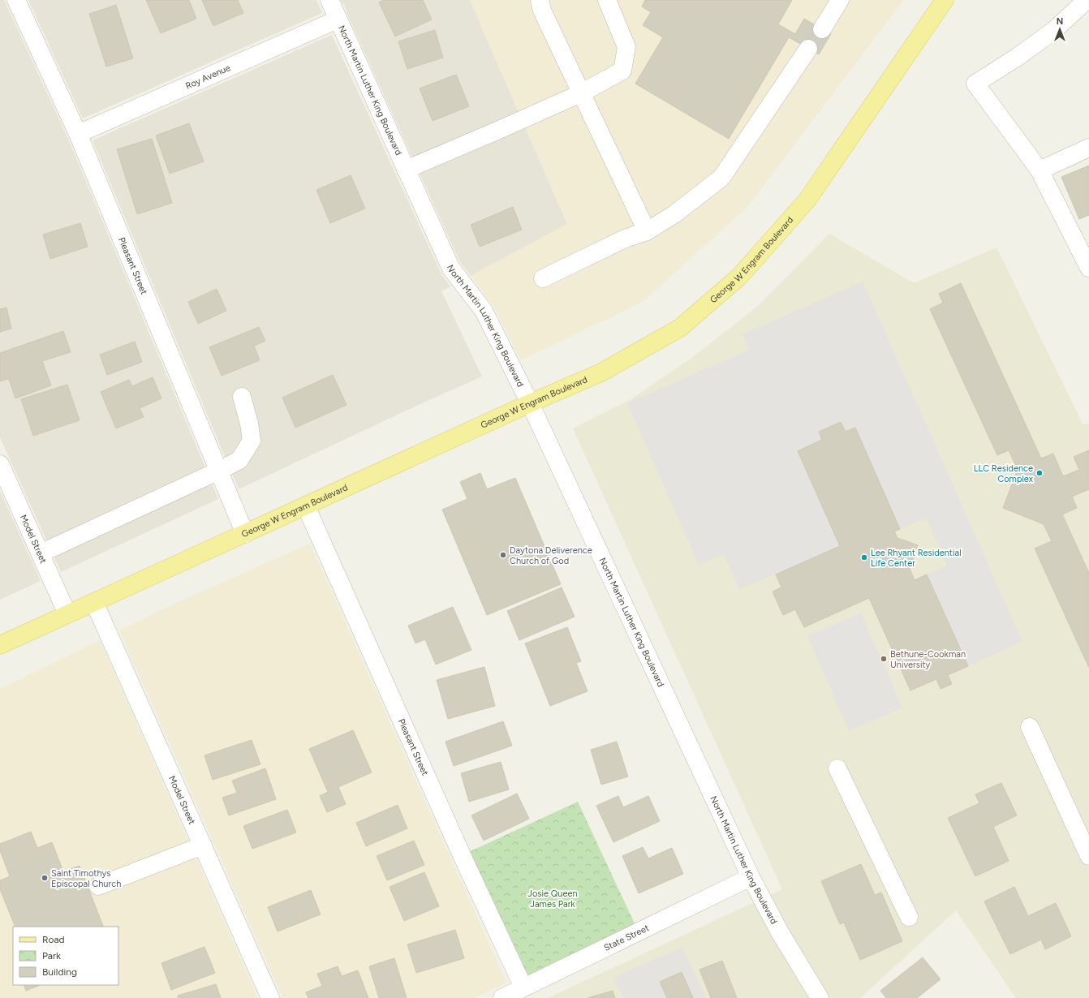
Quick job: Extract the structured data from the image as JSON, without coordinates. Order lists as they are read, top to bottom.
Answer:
{
  "streets": {
    "main road": ["George W Engram Boulevard"],
    "street": [
      "Roy Avenue",
      "North Martin Luther King Boulevard",
      "Pleasant Street",
      "Model Street",
      "State Street"
    ]
  },
  "crossings": [
    ["Roy Avenue", "North Martin Luther King Boulevard"],
    ["Roy Avenue", "Pleasant Street"],
    ["North Martin Luther King Boulevard", "George W Engram Boulevard"],
    ["North Martin Luther King Boulevard", "State Street"],
    ["George W Engram Boulevard", "Pleasant Street"],
    ["George W Engram Boulevard", "Model Street"],
    ["Pleasant Street", "State Street"]
  ],
  "parks": ["Josie Queen James Park"],
  "places": [
    "LLC Residence Complex",
    "Daytona Deliverence Church of God",
    "Lee Rhyant Residential Life Center",
    "Bethune-Cookman University",
    "Saint Timothys Episcopal Church"
  ],
  "legend": ["Road", "Park", "Building"],
  "north": "top"
}
